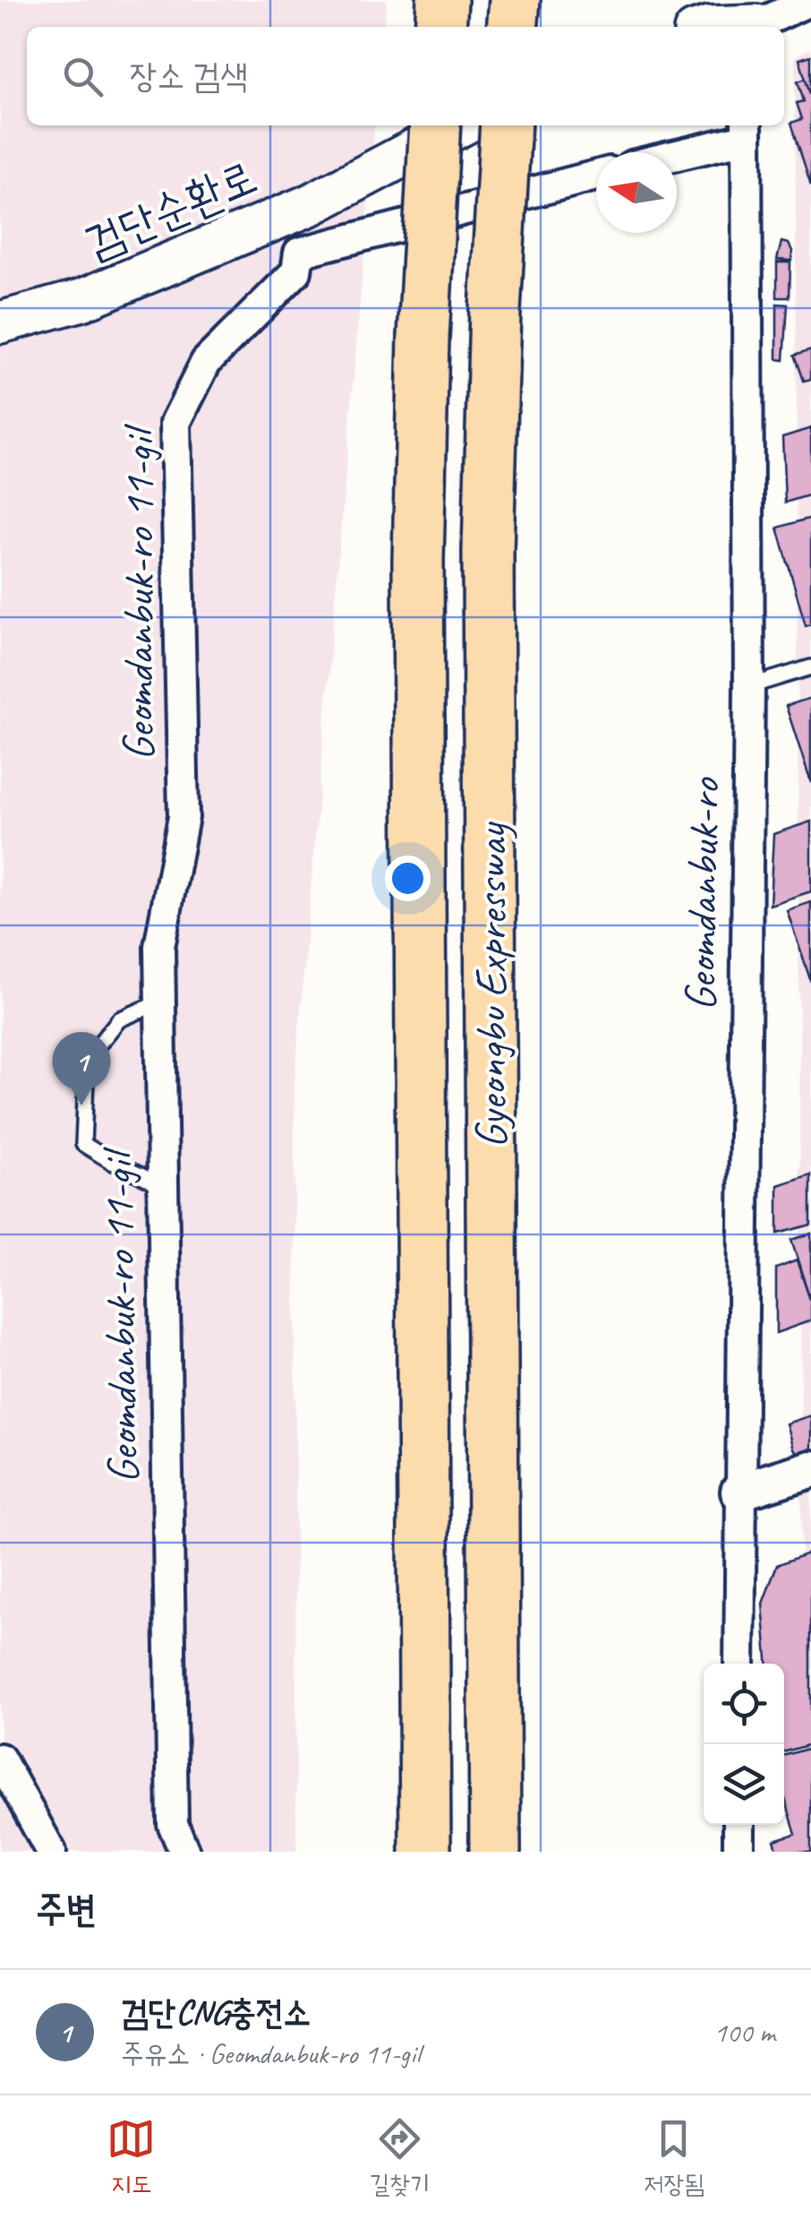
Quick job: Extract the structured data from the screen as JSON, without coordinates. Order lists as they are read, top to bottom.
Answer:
{
  "streets": {
    "highway": ["Gyeongbu Expressway"],
    "main road": ["검단순환로"],
    "street": ["Geomdanbuk-ro 11-gil", "Geomdanbuk-ro"]
  },
  "north": "left",
  "page": {
    "search": "장소 검색",
    "pins": "1",
    "heading": "주변",
    "list": [
      {
        "mark": "1",
        "name": "검단CNG충전소",
        "note": "주유소 · Geomdanbuk-ro 11-gil",
        "value": "100 m"
      }
    ],
    "nav": ["지도", "길찾기", "저장됨"]
  }
}
